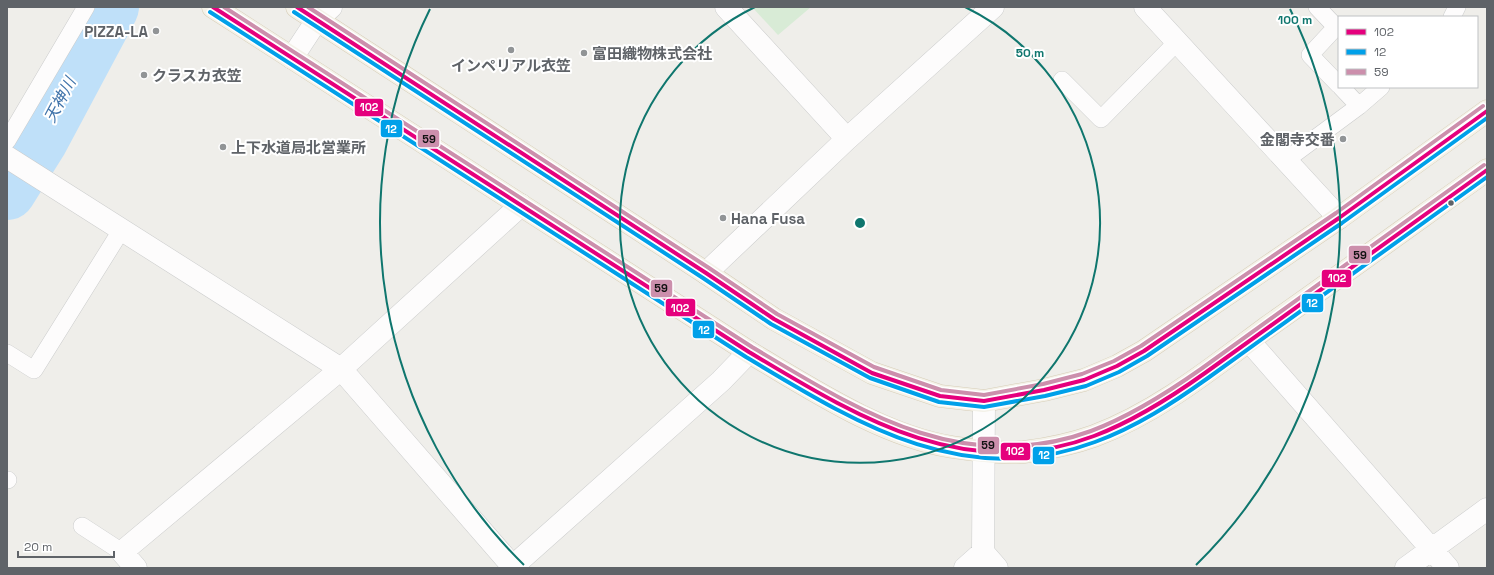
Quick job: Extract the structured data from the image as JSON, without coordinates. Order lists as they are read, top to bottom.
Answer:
{
  "water": ["天神川"],
  "places": [
    "PIZZA-LA",
    "インペリアル衣笠",
    "富田織物株式会社",
    "クラスカ衣笠",
    "金閣寺交番",
    "上下水道局北営業所",
    "Hana Fusa"
  ],
  "lines": ["transit line 102", "transit line 59", "transit line 12"],
  "legend": ["102", "12", "59"],
  "scale_bar": "20 m",
  "rings": ["100 m", "50 m"]
}
